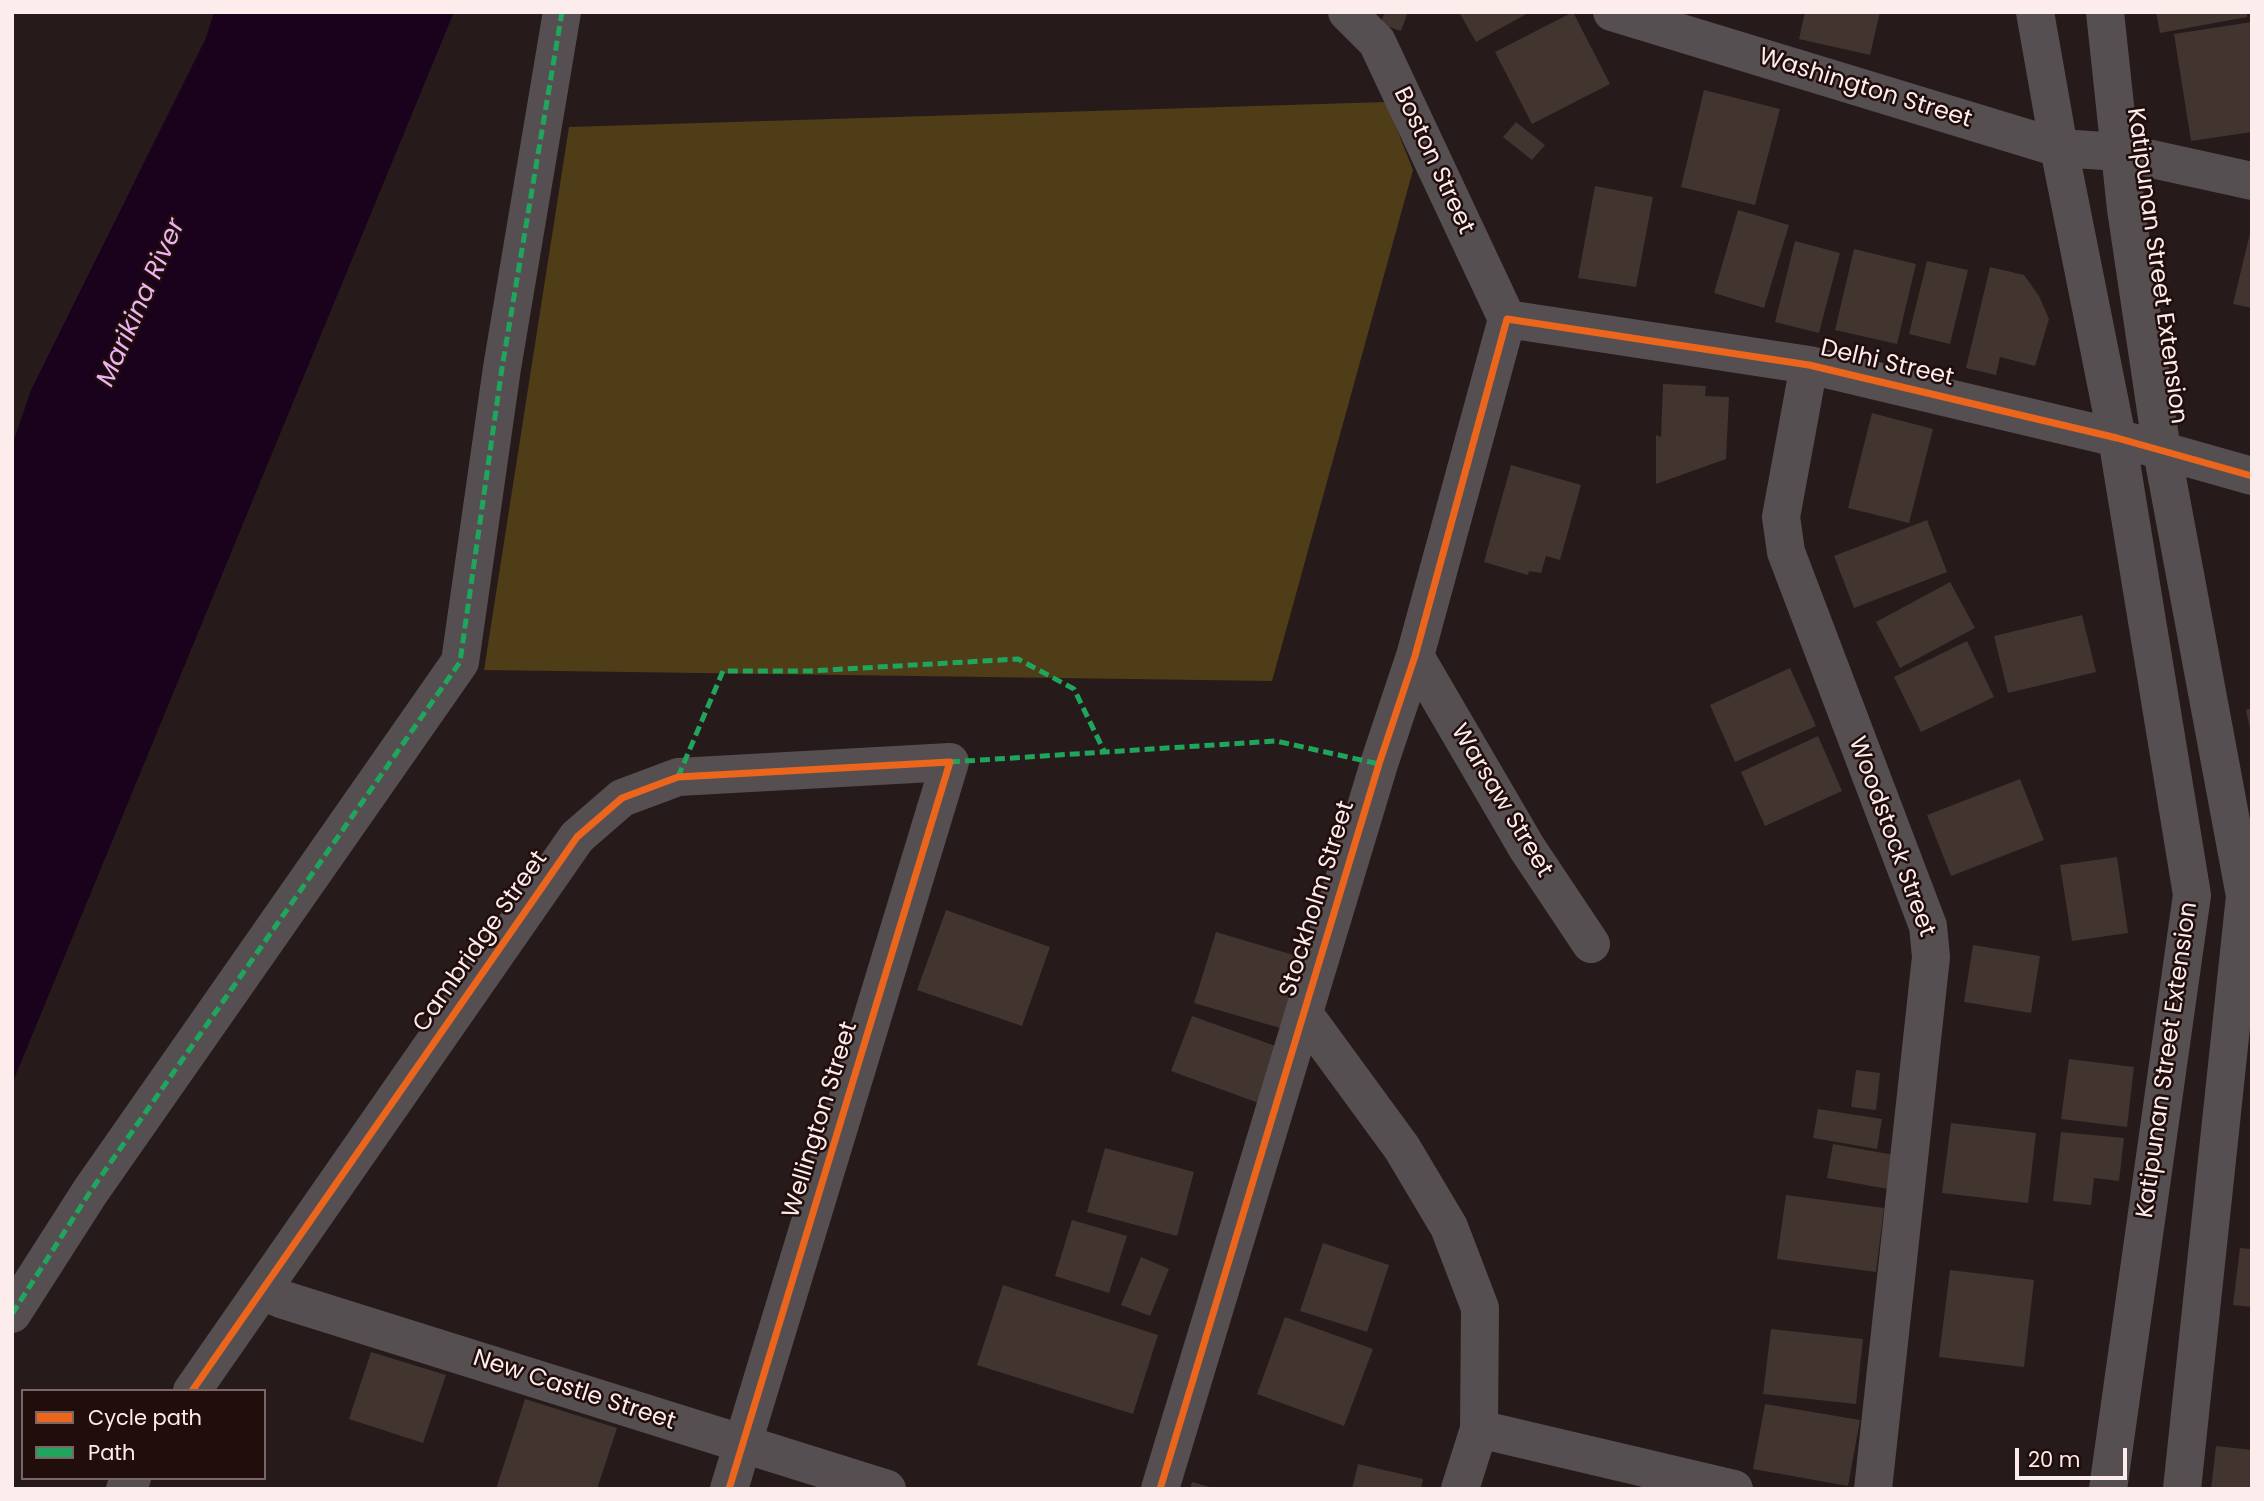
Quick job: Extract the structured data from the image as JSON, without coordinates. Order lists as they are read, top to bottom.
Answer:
{
  "streets": {
    "street": [
      "Washington Street",
      "Boston Street",
      "Katipunan Street Extension",
      "Delhi Street",
      "Warsaw Street",
      "Woodstock Street",
      "Stockholm Street",
      "Cambridge Street",
      "Wellington Street",
      "New Castle Street"
    ]
  },
  "crossings": [
    ["Washington Street", "Katipunan Street Extension"],
    ["Boston Street", "Delhi Street"],
    ["Boston Street", "Stockholm Street"],
    ["Katipunan Street Extension", "Delhi Street"],
    ["Delhi Street", "Woodstock Street"],
    ["Delhi Street", "Stockholm Street"],
    ["Warsaw Street", "Stockholm Street"],
    ["Cambridge Street", "Wellington Street"],
    ["Cambridge Street", "New Castle Street"],
    ["Wellington Street", "New Castle Street"]
  ],
  "water": ["Marikina River"],
  "legend": ["Cycle path", "Path"],
  "scale_bar": "20 m"
}
